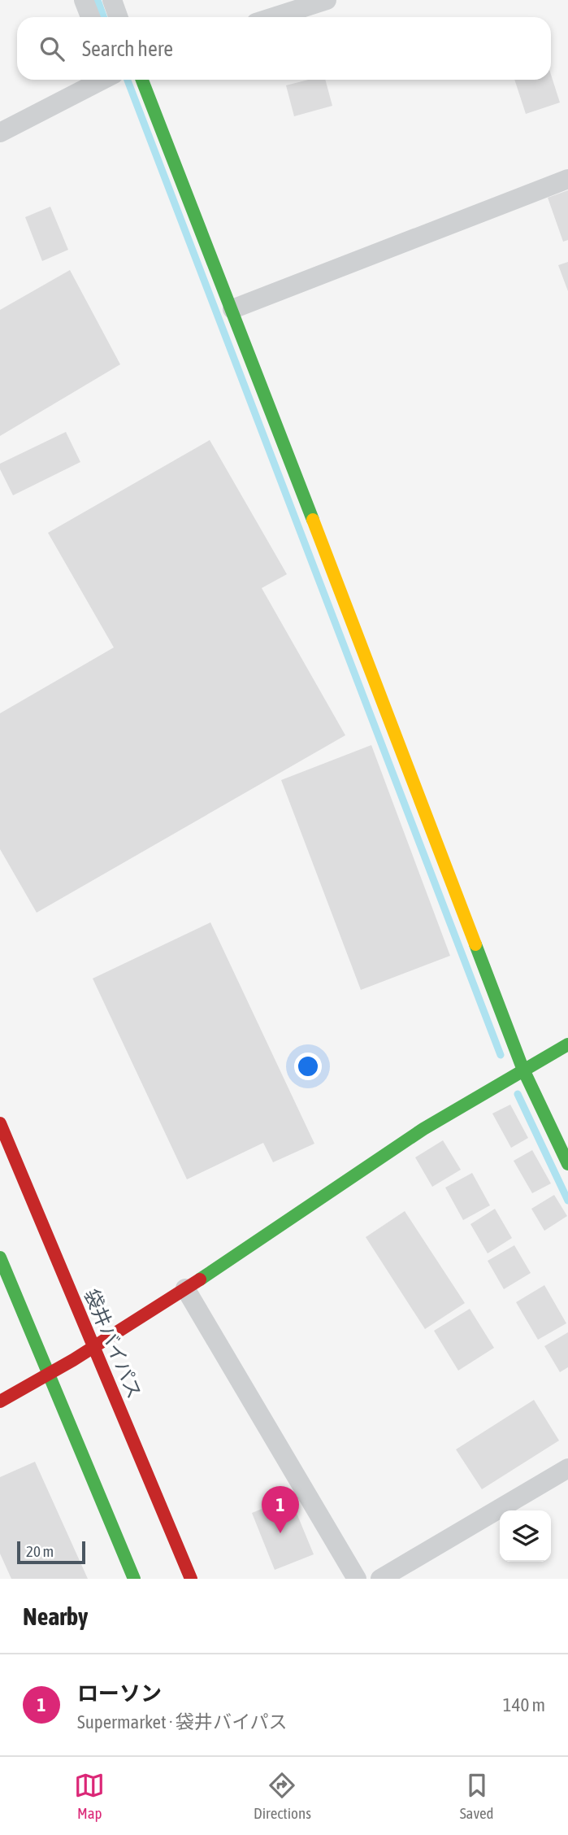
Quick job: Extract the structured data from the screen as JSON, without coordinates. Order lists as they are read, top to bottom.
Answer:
{
  "streets": {
    "main road": ["袋井バイパス"]
  },
  "scale_bar": "20 m",
  "page": {
    "search": "Search here",
    "pins": "1",
    "scale": "20 m",
    "heading": "Nearby",
    "list": [
      {
        "mark": "1",
        "name": "ローソン",
        "note": "Supermarket · 袋井バイパス",
        "value": "140 m"
      }
    ],
    "nav": ["Map", "Directions", "Saved"]
  }
}
